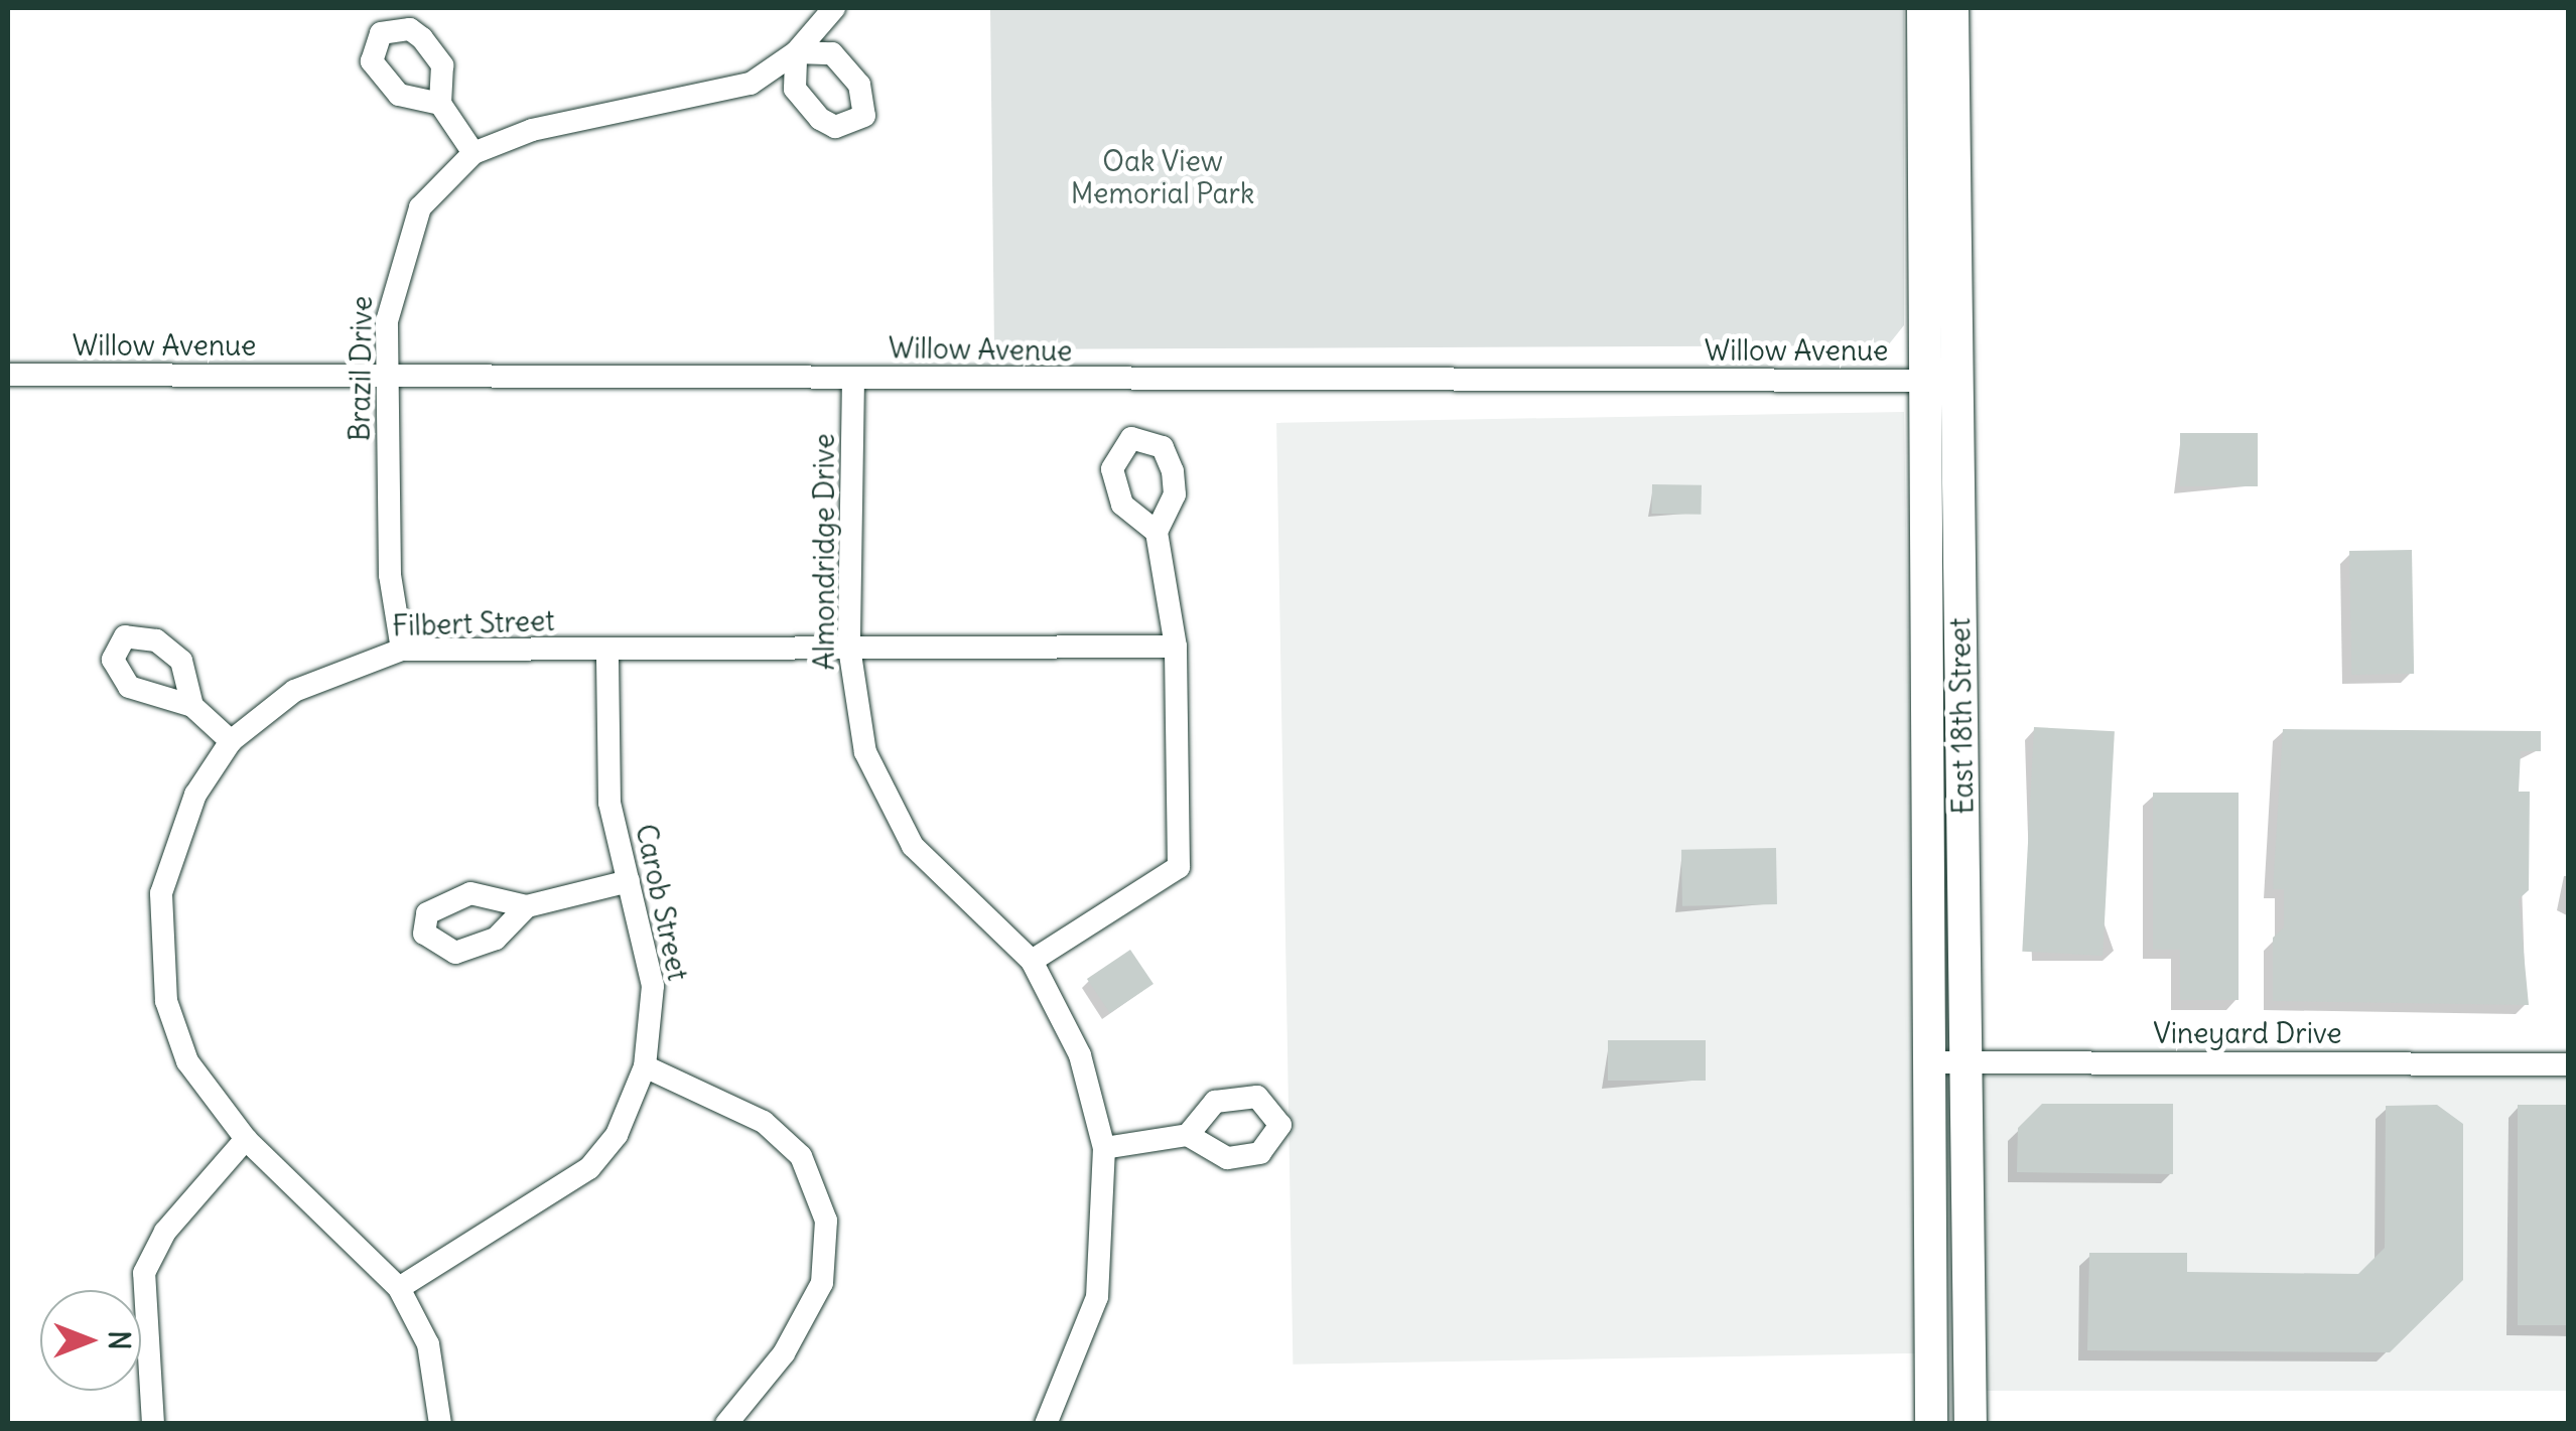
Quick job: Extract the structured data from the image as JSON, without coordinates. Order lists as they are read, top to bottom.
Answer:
{
  "streets": {
    "main road": ["East 18th Street"],
    "street": [
      "Willow Avenue",
      "Brazil Drive",
      "Almondridge Drive",
      "Filbert Street",
      "Carob Street",
      "Vineyard Drive"
    ]
  },
  "crossings": [
    ["Willow Avenue", "Brazil Drive"],
    ["Willow Avenue", "Almondridge Drive"],
    ["Willow Avenue", "East 18th Street"],
    ["Brazil Drive", "Filbert Street"],
    ["Almondridge Drive", "Filbert Street"],
    ["Filbert Street", "Carob Street"],
    ["East 18th Street", "Vineyard Drive"]
  ],
  "parks": ["Oak View Memorial Park"],
  "north": "right"
}
